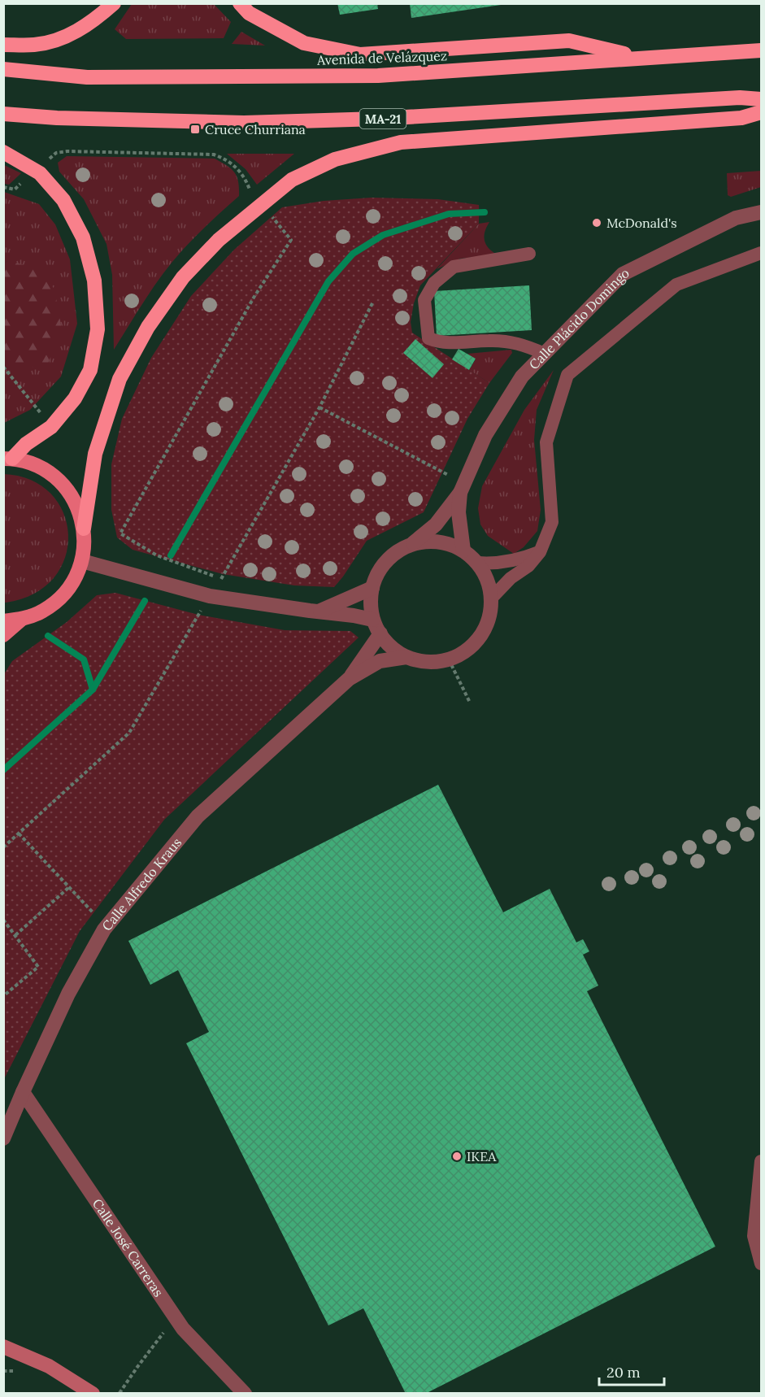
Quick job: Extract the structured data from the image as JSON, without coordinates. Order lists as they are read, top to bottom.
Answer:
{
  "streets": {
    "highway": ["Avenida de Velázquez", "MA-21"],
    "street": ["Calle Plácido Domingo", "Calle Alfredo Kraus", "Calle José Carreras"]
  },
  "crossings": [
    ["Calle Plácido Domingo", "Calle Alfredo Kraus"],
    ["Calle Alfredo Kraus", "Calle José Carreras"]
  ],
  "places": {
    "transit": ["Cruce Churriana"],
    "other": ["McDonald's", "IKEA"]
  },
  "scale_bar": "20 m"
}
